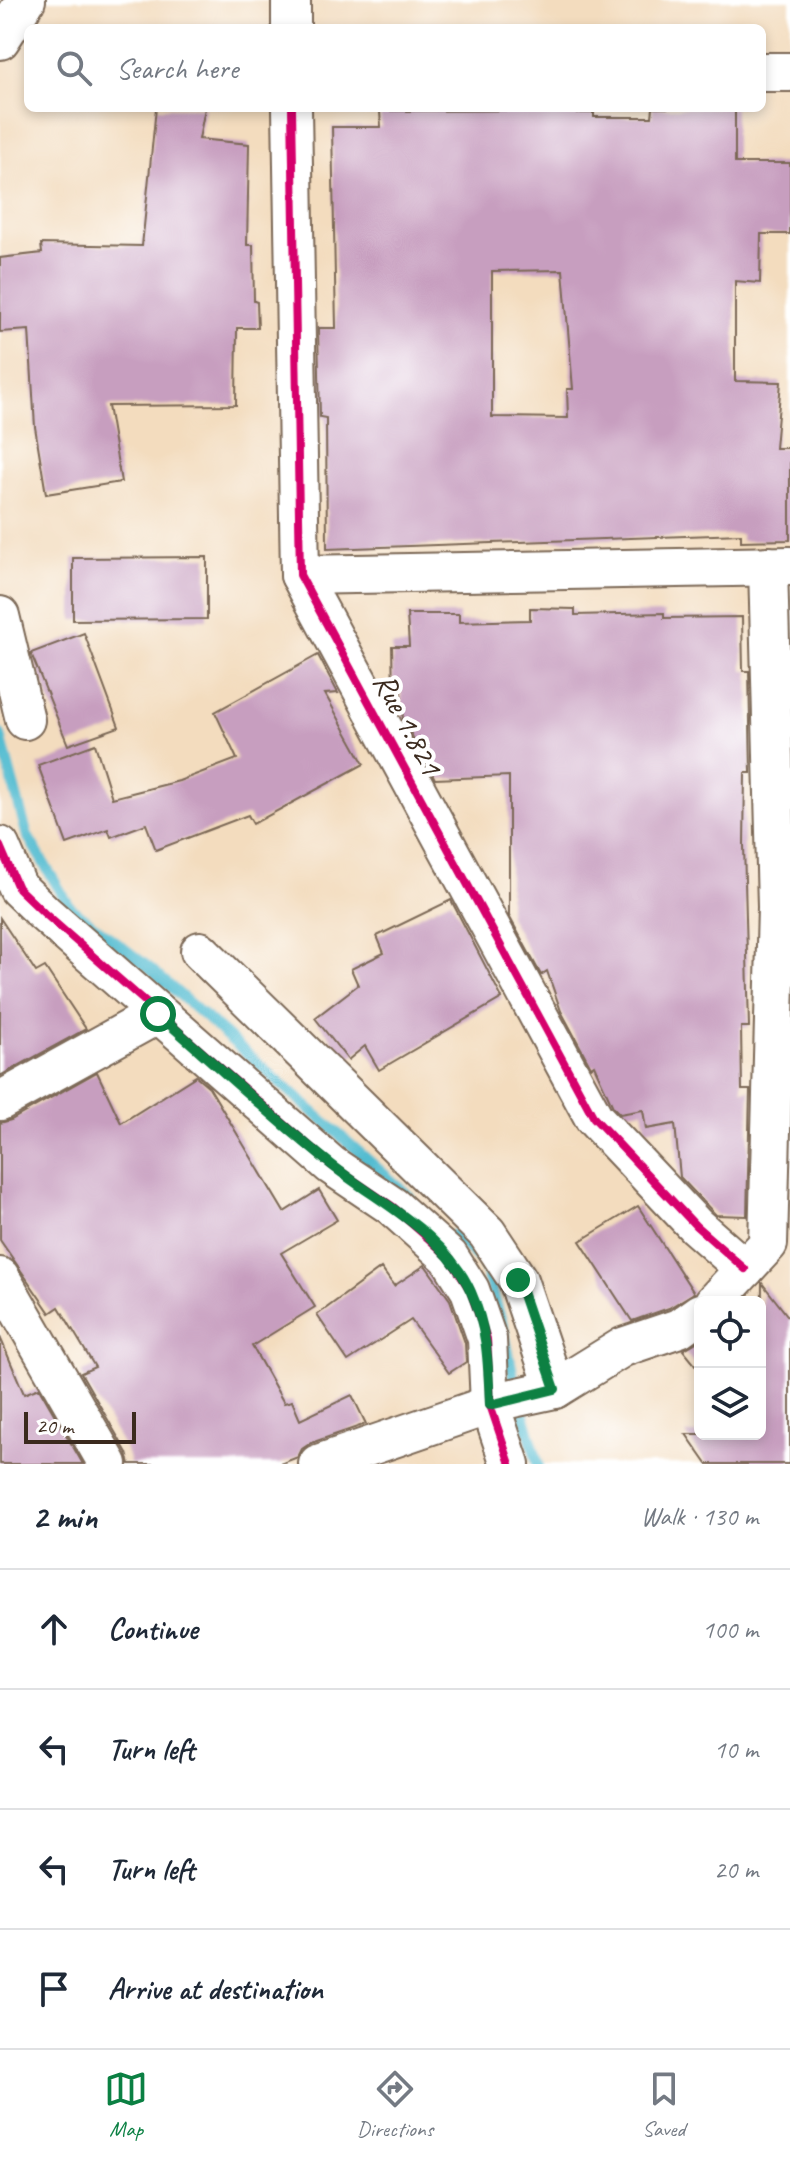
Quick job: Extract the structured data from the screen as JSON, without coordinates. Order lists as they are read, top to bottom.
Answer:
{
  "streets": {
    "street": ["Rue 1.821"]
  },
  "scale_bar": "20 m",
  "page": {
    "search": "Search here",
    "scale": "20 m",
    "heading": ["2 min", "Walk · 130 m"],
    "list": [
      ["Continue", "100 m"],
      ["Turn left", "10 m"],
      ["Turn left", "20 m"],
      "Arrive at destination"
    ],
    "nav": ["Map", "Directions", "Saved"]
  }
}
